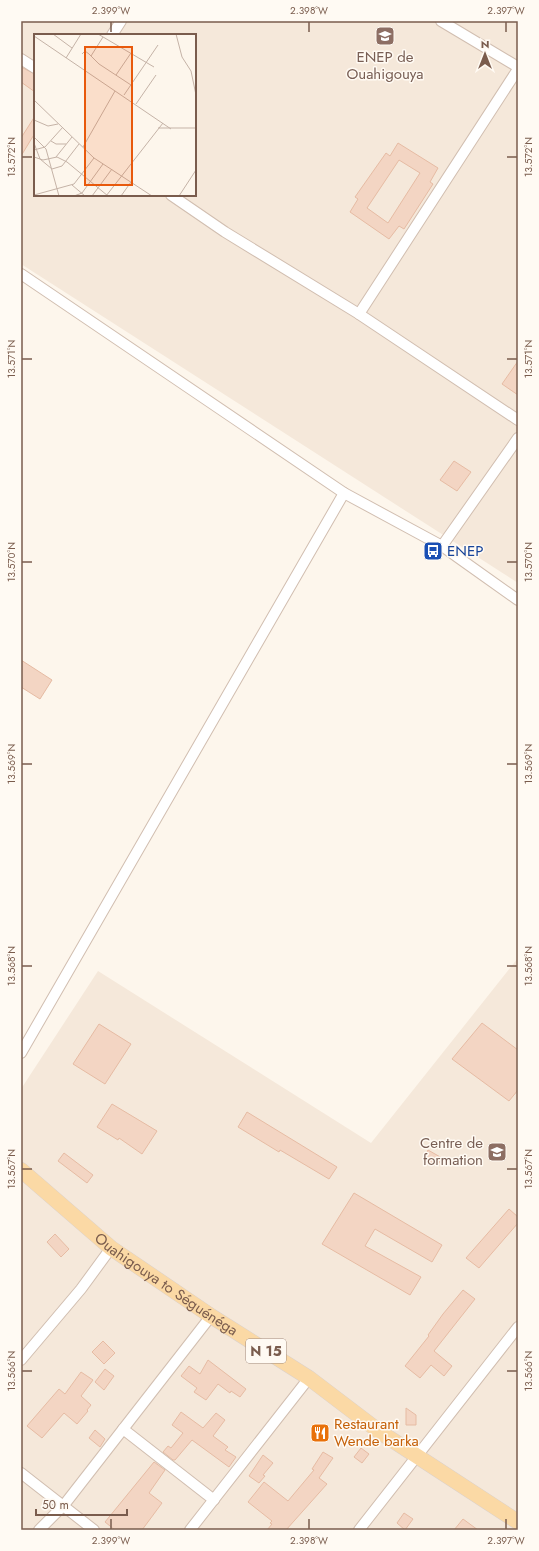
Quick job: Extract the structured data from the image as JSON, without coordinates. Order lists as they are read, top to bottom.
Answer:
{
  "streets": {
    "main road": ["Ouahigouya to Séguénéga", "N 15"]
  },
  "places": {
    "school or university": ["ENEP de Ouahigouya", "Centre de formation"],
    "bus stop": ["ENEP"],
    "restaurant": ["Restaurant Wende barka"]
  },
  "scale_bar": "50 m",
  "north": "top",
  "coordinates": [
    "2.399°W",
    "2.398°W",
    "2.397°W",
    "13.572°N",
    "13.571°N",
    "13.570°N",
    "13.569°N",
    "13.568°N",
    "13.567°N",
    "13.566°N"
  ]
}
